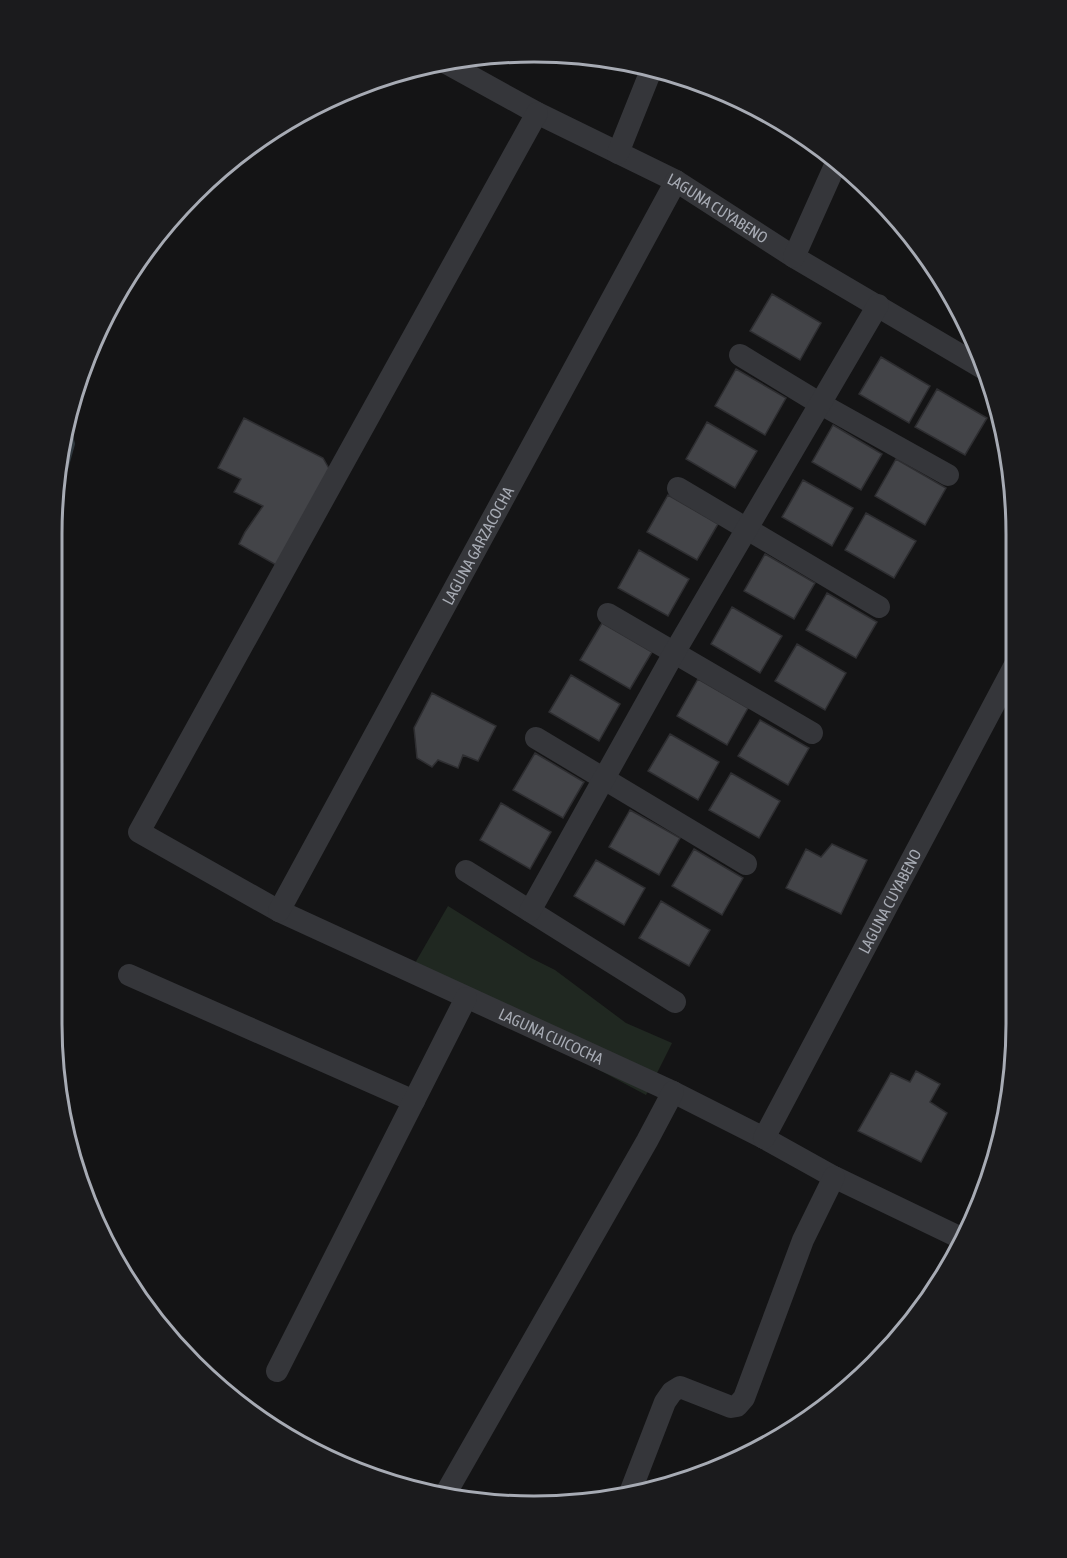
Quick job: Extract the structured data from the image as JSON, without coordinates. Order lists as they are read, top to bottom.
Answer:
{
  "streets": {
    "street": ["LAGUNA CUYABENO", "LAGUNA GARZACOCHA", "LAGUNA CUICOCHA"]
  },
  "crossings": [
    ["LAGUNA CUYABENO", "LAGUNA GARZACOCHA"],
    ["LAGUNA CUYABENO", "LAGUNA CUICOCHA"],
    ["LAGUNA GARZACOCHA", "LAGUNA CUICOCHA"]
  ]
}
